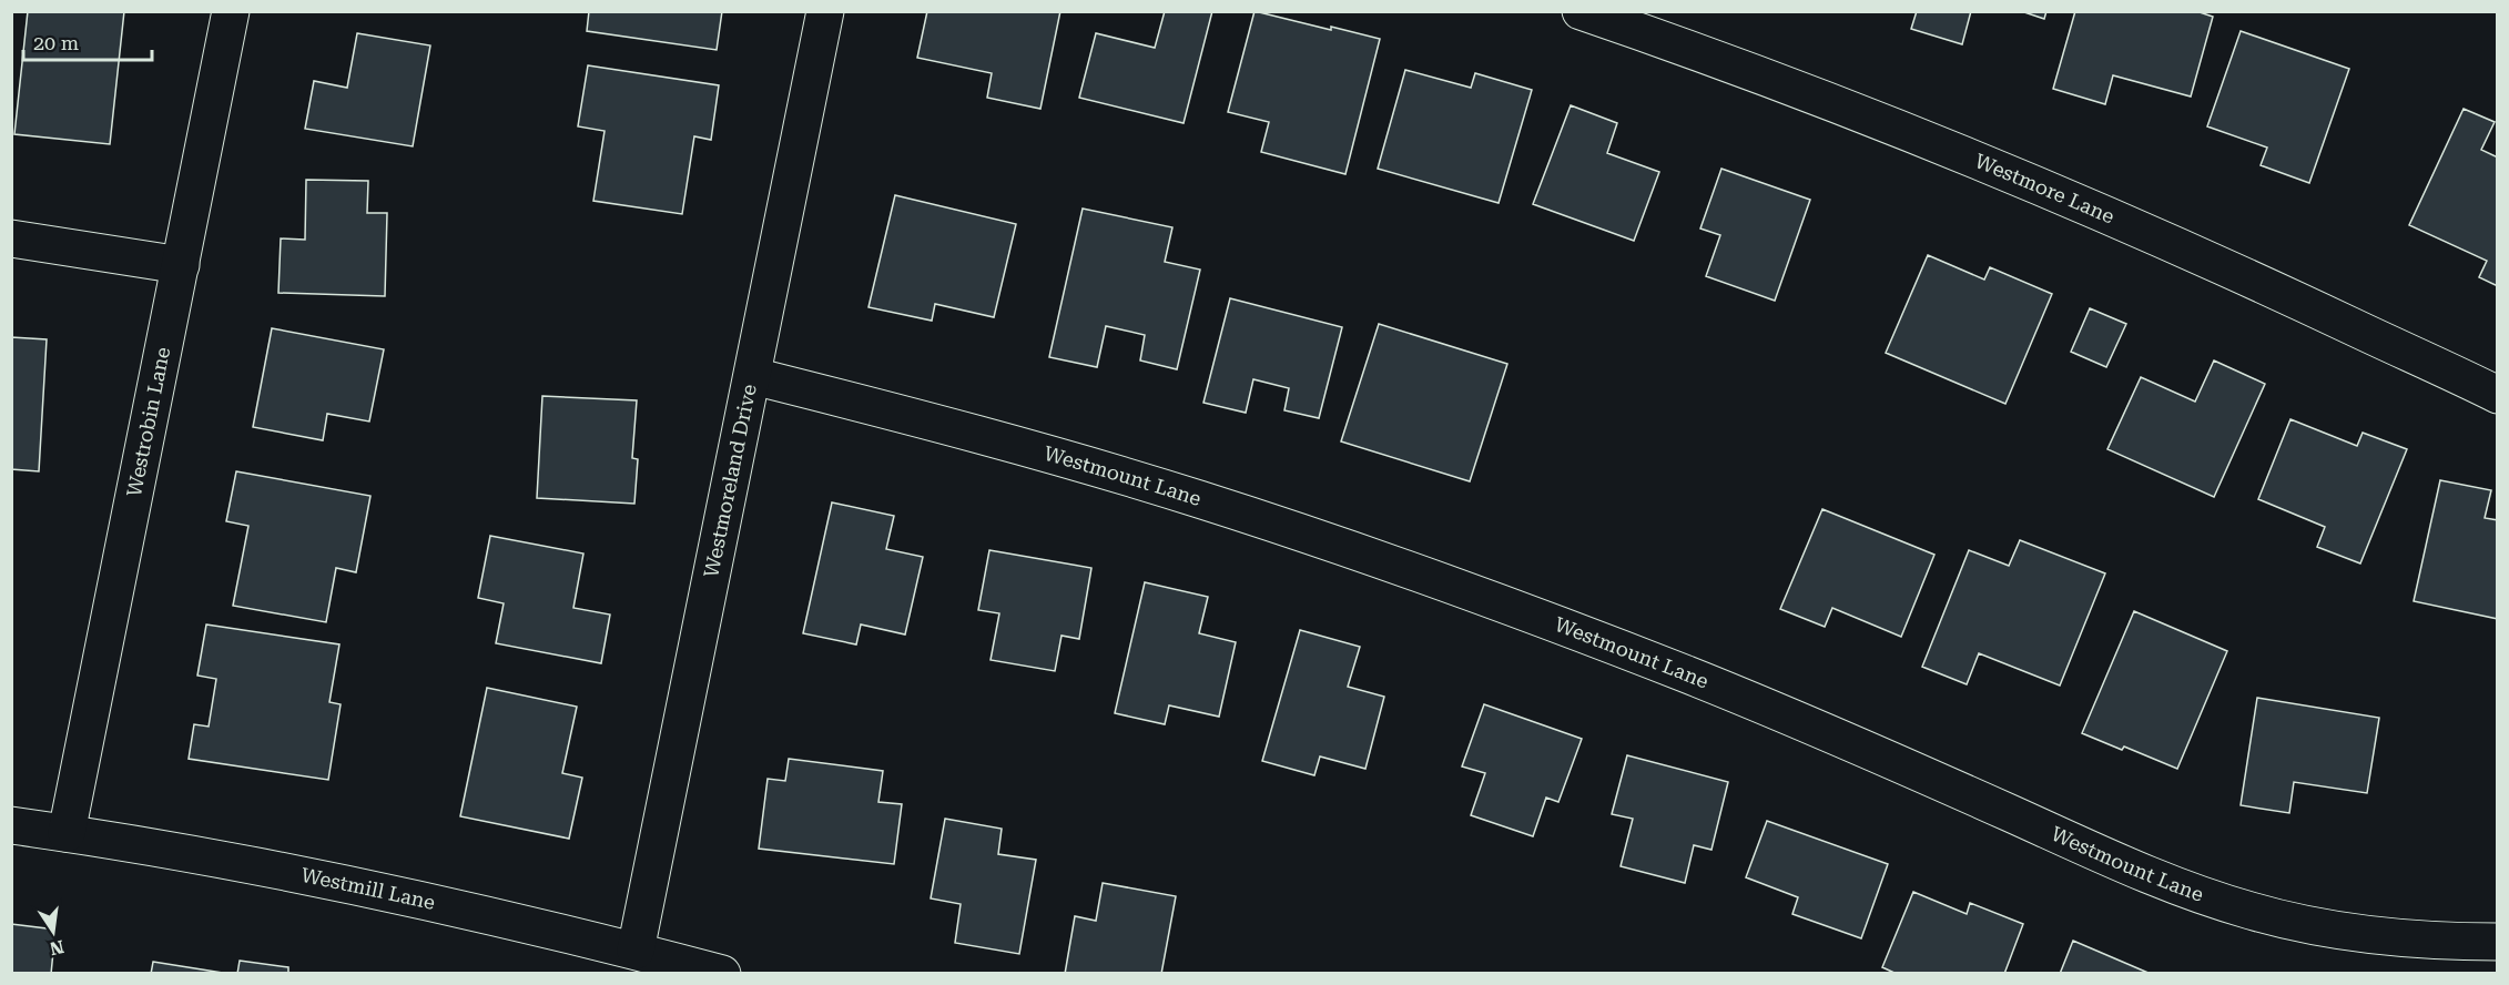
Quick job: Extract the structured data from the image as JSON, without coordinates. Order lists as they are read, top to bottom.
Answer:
{
  "streets": {
    "street": [
      "Westmore Lane",
      "Westrobin Lane",
      "Westmount Lane",
      "Westmoreland Drive",
      "Westmill Lane"
    ]
  },
  "crossings": [
    ["Westrobin Lane", "Westmill Lane"],
    ["Westmount Lane", "Westmoreland Drive"],
    ["Westmoreland Drive", "Westmill Lane"]
  ],
  "scale_bar": "20 m",
  "north": "bottom"
}
